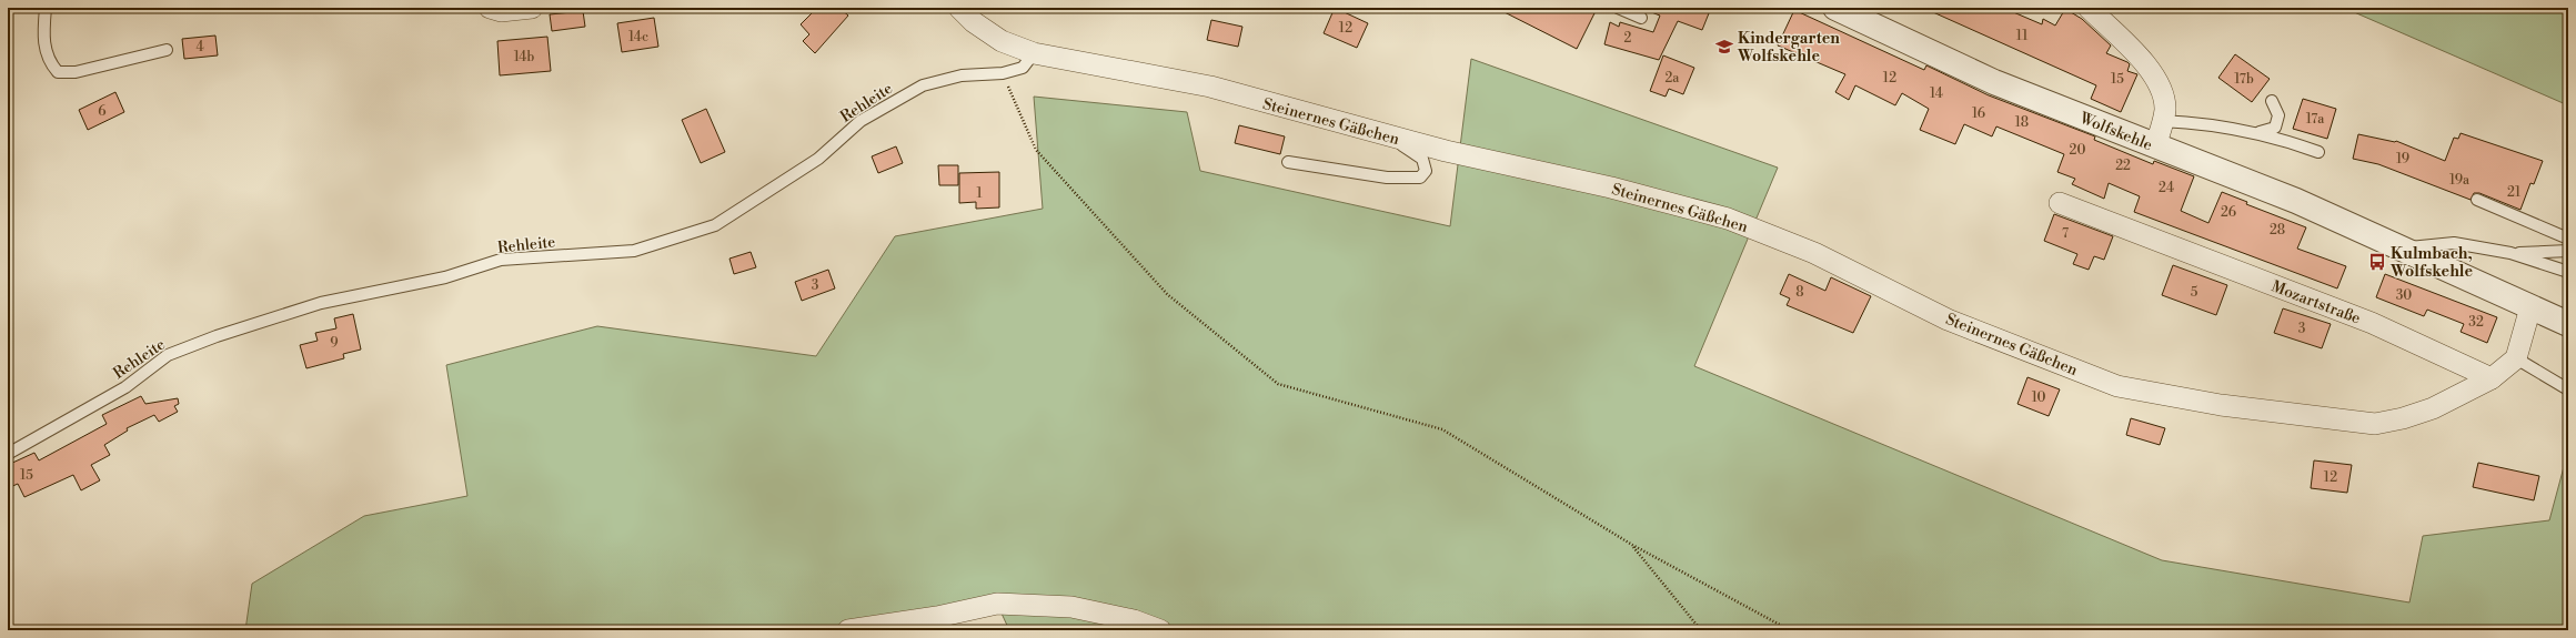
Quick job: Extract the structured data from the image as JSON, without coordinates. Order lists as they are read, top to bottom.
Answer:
{
  "streets": {
    "street": ["Steinernes Gäßchen", "Wolfskehle", "Mozartstraße"],
    "lane": ["Rehleite"]
  },
  "crossings": [
    ["Rehleite", "Steinernes Gäßchen"],
    ["Steinernes Gäßchen", "Mozartstraße"]
  ],
  "places": {
    "school or university": ["Kindergarten Wolfskehle"],
    "bus stop": ["Kulmbach, Wolfskehle"]
  },
  "house_numbers": [
    "12",
    "11",
    "14c",
    "2",
    "4",
    "14b",
    "2a",
    "12",
    "15",
    "17b",
    "14",
    "6",
    "16",
    "17a",
    "18",
    "20",
    "19",
    "22",
    "19a",
    "24",
    "21",
    "1",
    "26",
    "28",
    "7",
    "3",
    "8",
    "5",
    "30",
    "32",
    "3",
    "9",
    "10",
    "15",
    "12"
  ]
}
